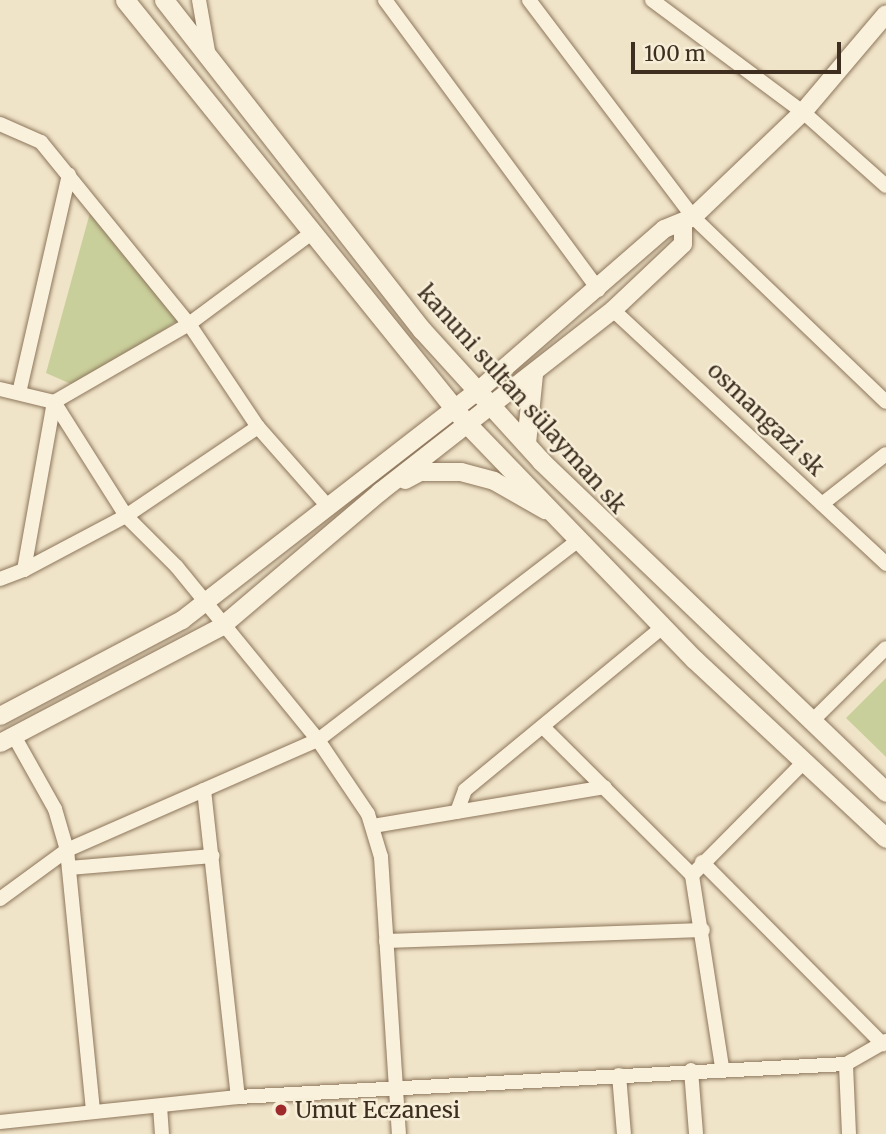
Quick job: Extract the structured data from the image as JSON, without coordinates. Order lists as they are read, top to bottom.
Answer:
{
  "streets": {
    "main road": ["kanuni sultan sülayman sk"],
    "street": ["osmangazi sk"]
  },
  "places": ["Umut Eczanesi"],
  "scale_bar": "100 m"
}
